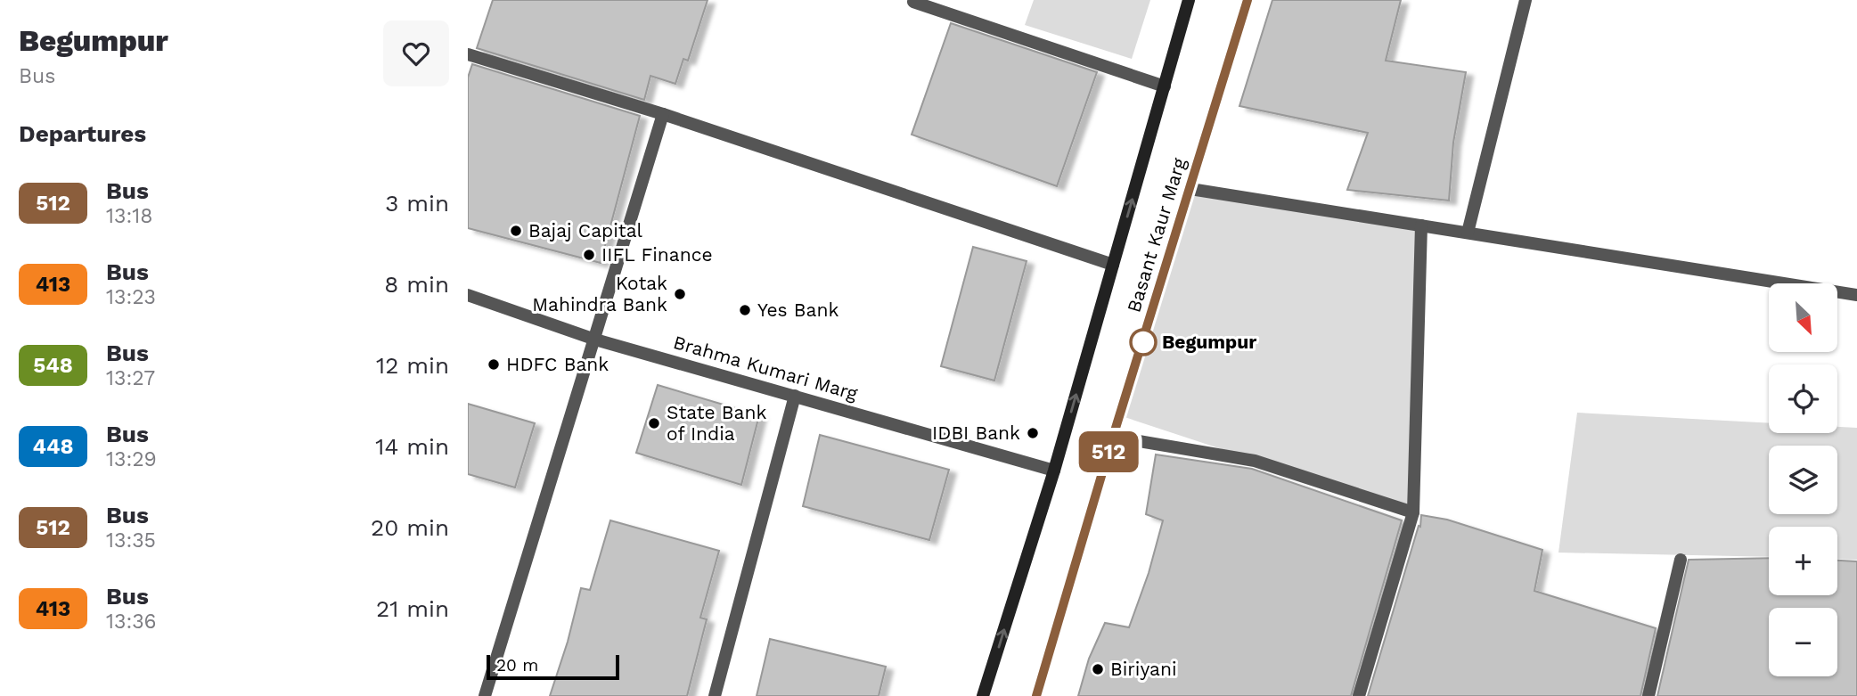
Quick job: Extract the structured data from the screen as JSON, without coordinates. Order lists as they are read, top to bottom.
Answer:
{
  "streets": {
    "main road": ["Basant Kaur Marg"],
    "street": ["Brahma Kumari Marg"]
  },
  "crossings": [
    ["Basant Kaur Marg", "Brahma Kumari Marg"]
  ],
  "places": [
    "Bajaj Capital",
    "IIFL Finance",
    "Kotak Mahindra Bank",
    "Yes Bank",
    "Begumpur",
    "HDFC Bank",
    "State Bank of India",
    "IDBI Bank",
    "Biriyani"
  ],
  "lines": ["bus line 512"],
  "scale_bar": "20 m",
  "north": "bottom right",
  "page": {
    "heading": [
      ["Begumpur", "Bus"],
      "Departures"
    ],
    "on_map": "512",
    "list": [
      {
        "mark": "512",
        "name": "Bus",
        "note": "13:18",
        "value": "3 min"
      },
      {
        "mark": "413",
        "name": "Bus",
        "note": "13:23",
        "value": "8 min"
      },
      {
        "mark": "548",
        "name": "Bus",
        "note": "13:27",
        "value": "12 min"
      },
      {
        "mark": "448",
        "name": "Bus",
        "note": "13:29",
        "value": "14 min"
      },
      {
        "mark": "512",
        "name": "Bus",
        "note": "13:35",
        "value": "20 min"
      },
      {
        "mark": "413",
        "name": "Bus",
        "note": "13:36",
        "value": "21 min"
      }
    ],
    "map_buttons": ["+", "−"],
    "scale": "20 m"
  }
}
